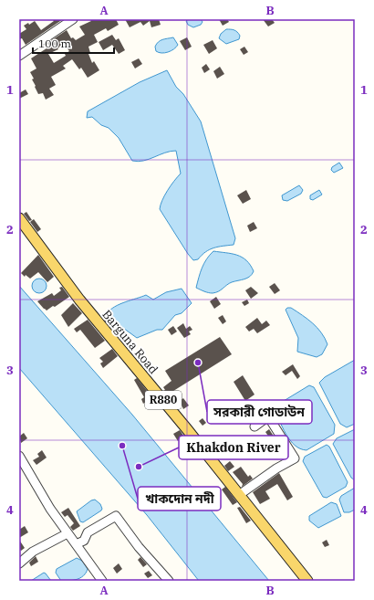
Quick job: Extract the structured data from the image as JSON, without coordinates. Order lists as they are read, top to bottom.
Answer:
{
  "streets": {
    "main road": ["Barguna Road", "R880"]
  },
  "places": ["সরকারী গোডাউন", "খাকদোন নদী", "Khakdon River"],
  "scale_bar": "100 m",
  "grid": {
    "columns": ["A", "B"],
    "rows": [
      "1",
      "2",
      "3",
      "4"
    ]
  }
}
